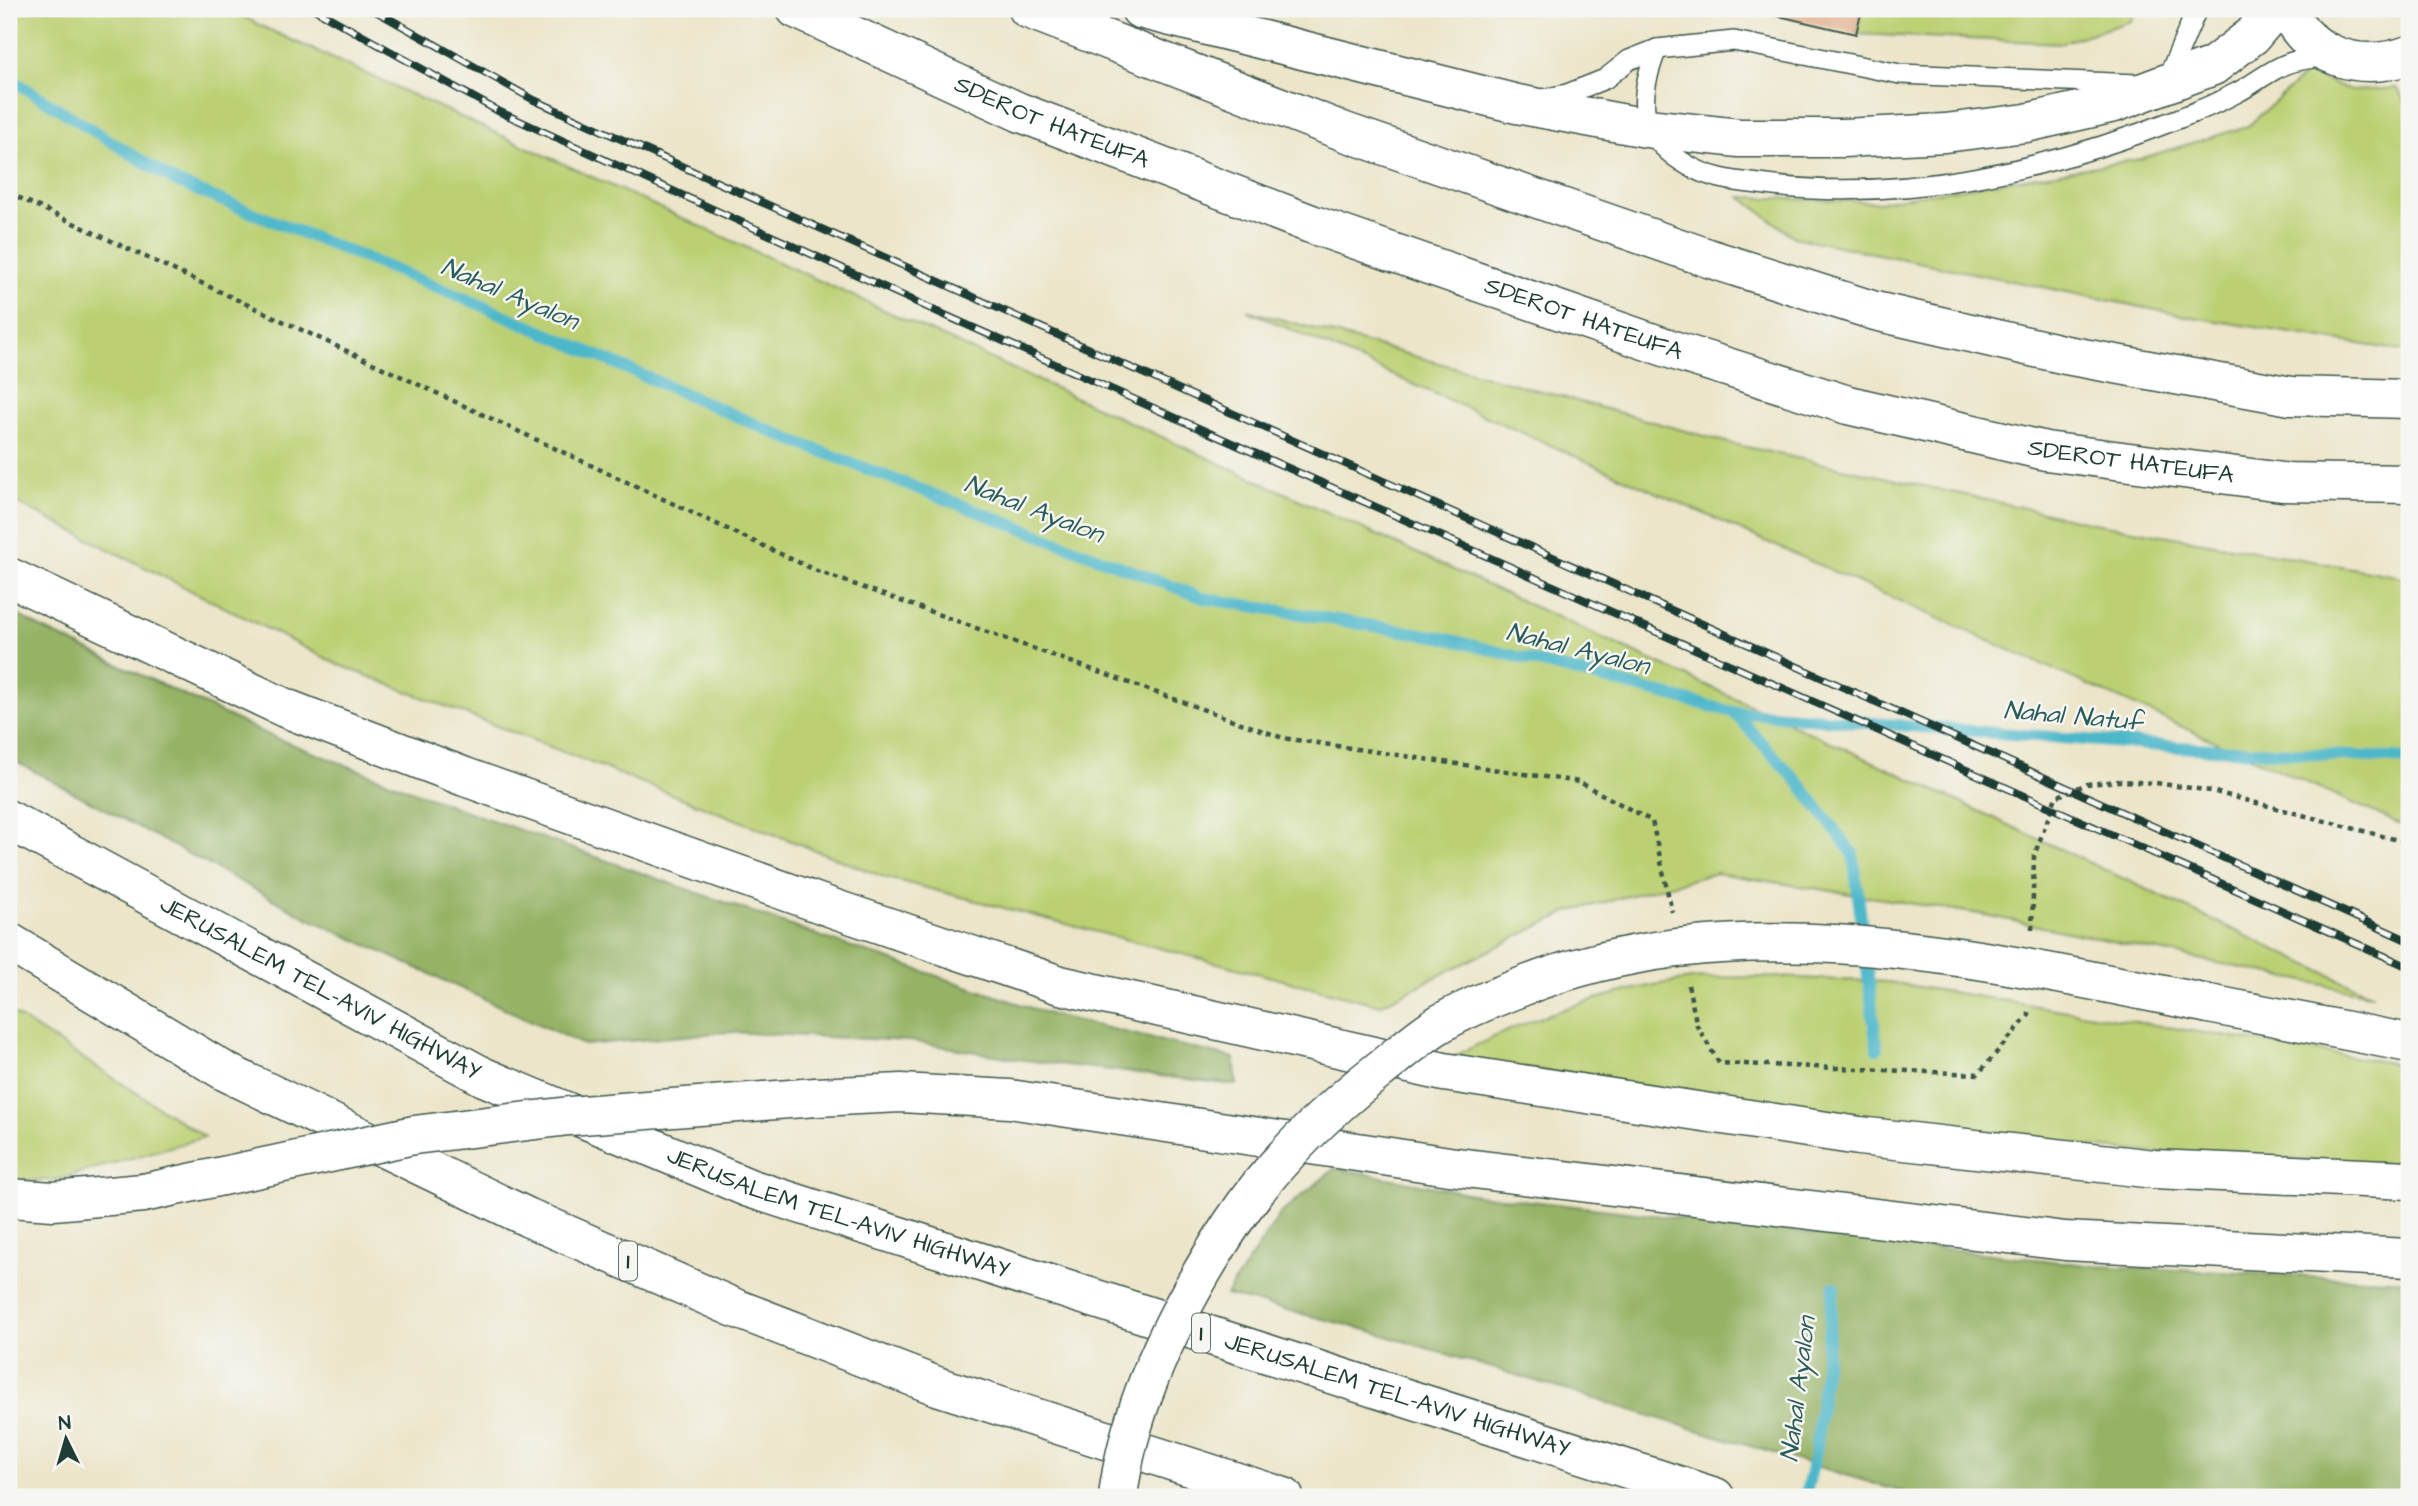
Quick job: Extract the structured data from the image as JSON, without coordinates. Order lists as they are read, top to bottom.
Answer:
{
  "streets": {
    "main road": ["SDEROT HATEUFA", "JERUSALEM TEL-AVIV HIGHWAY", "1"]
  },
  "water": ["Nahal Ayalon", "Nahal Natuf"],
  "north": "top"
}
